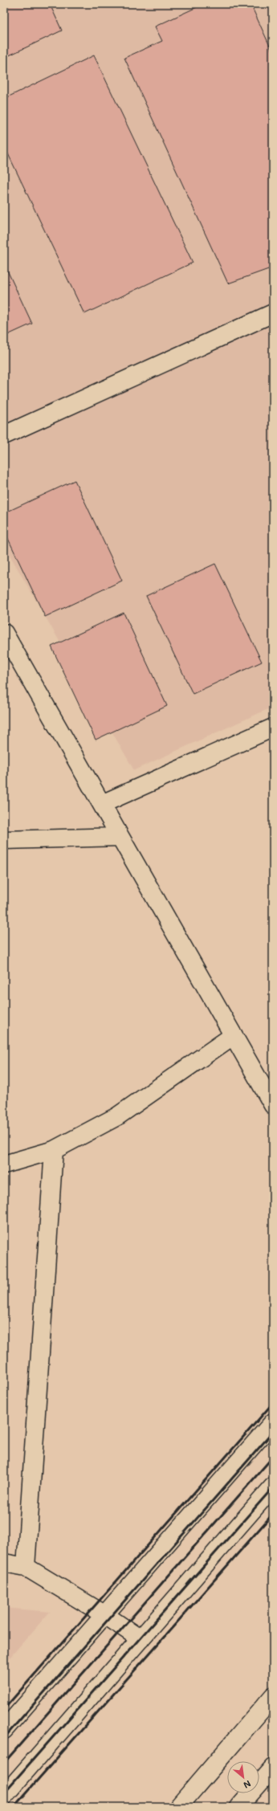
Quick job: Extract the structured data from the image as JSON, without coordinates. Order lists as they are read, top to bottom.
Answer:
{
  "north": "bottom right"
}
